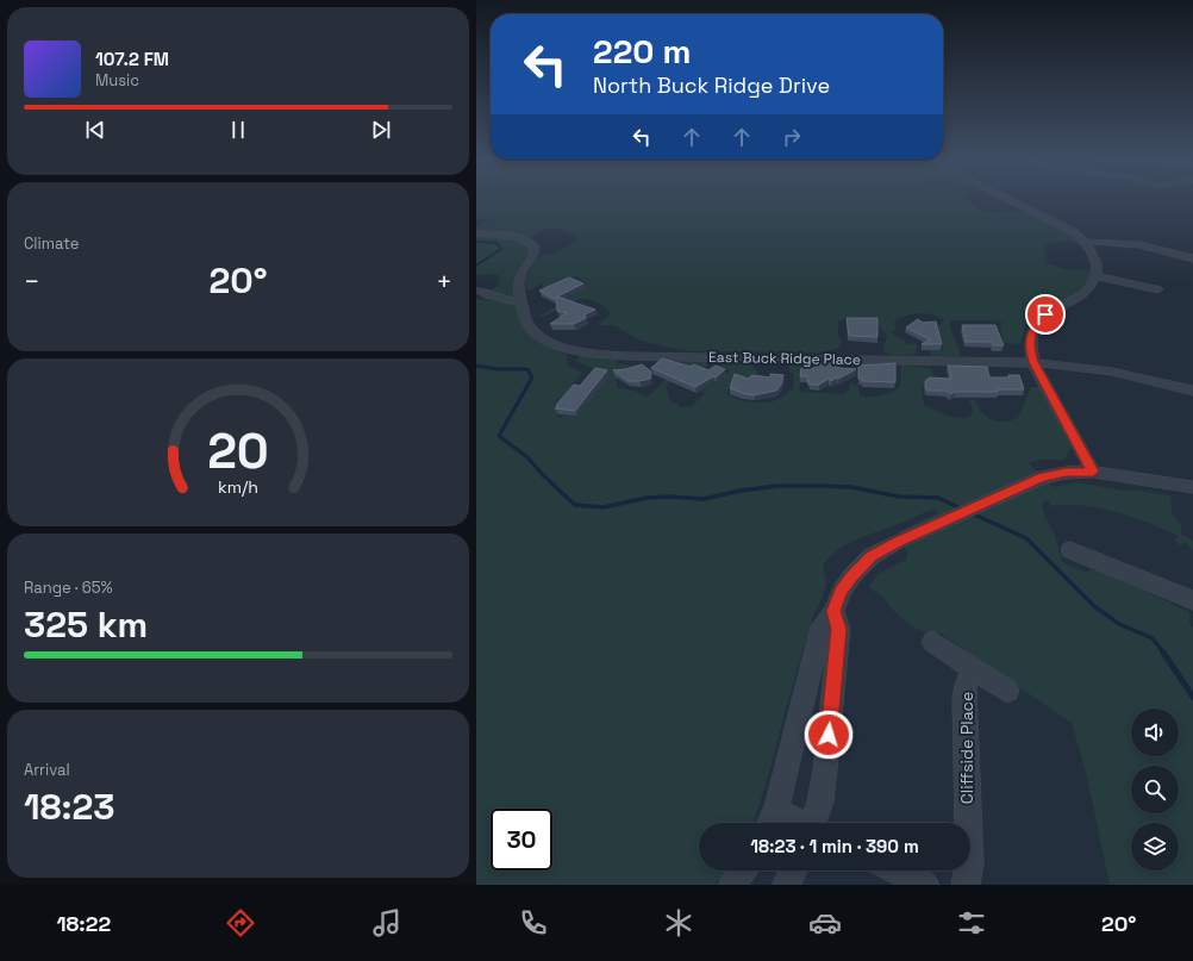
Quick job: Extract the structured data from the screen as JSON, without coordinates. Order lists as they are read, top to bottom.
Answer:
{
  "streets": {
    "street": ["East Buck Ridge Place", "Cliffside Place"]
  },
  "page": {
    "turn": ["220 m", "North Buck Ridge Drive"],
    "song": ["107.2 FM", "Music"],
    "tile": [
      "Climate",
      ["Range · 65%", "325 km"],
      ["Arrival", "18:23"]
    ],
    "heat": ["−", "20°", "+"],
    "limit": "30",
    "trip": "18:23 · 1 min · 390 m",
    "tabs": ["18:22", "20°"],
    "gauge": ["20", "km/h"]
  }
}
